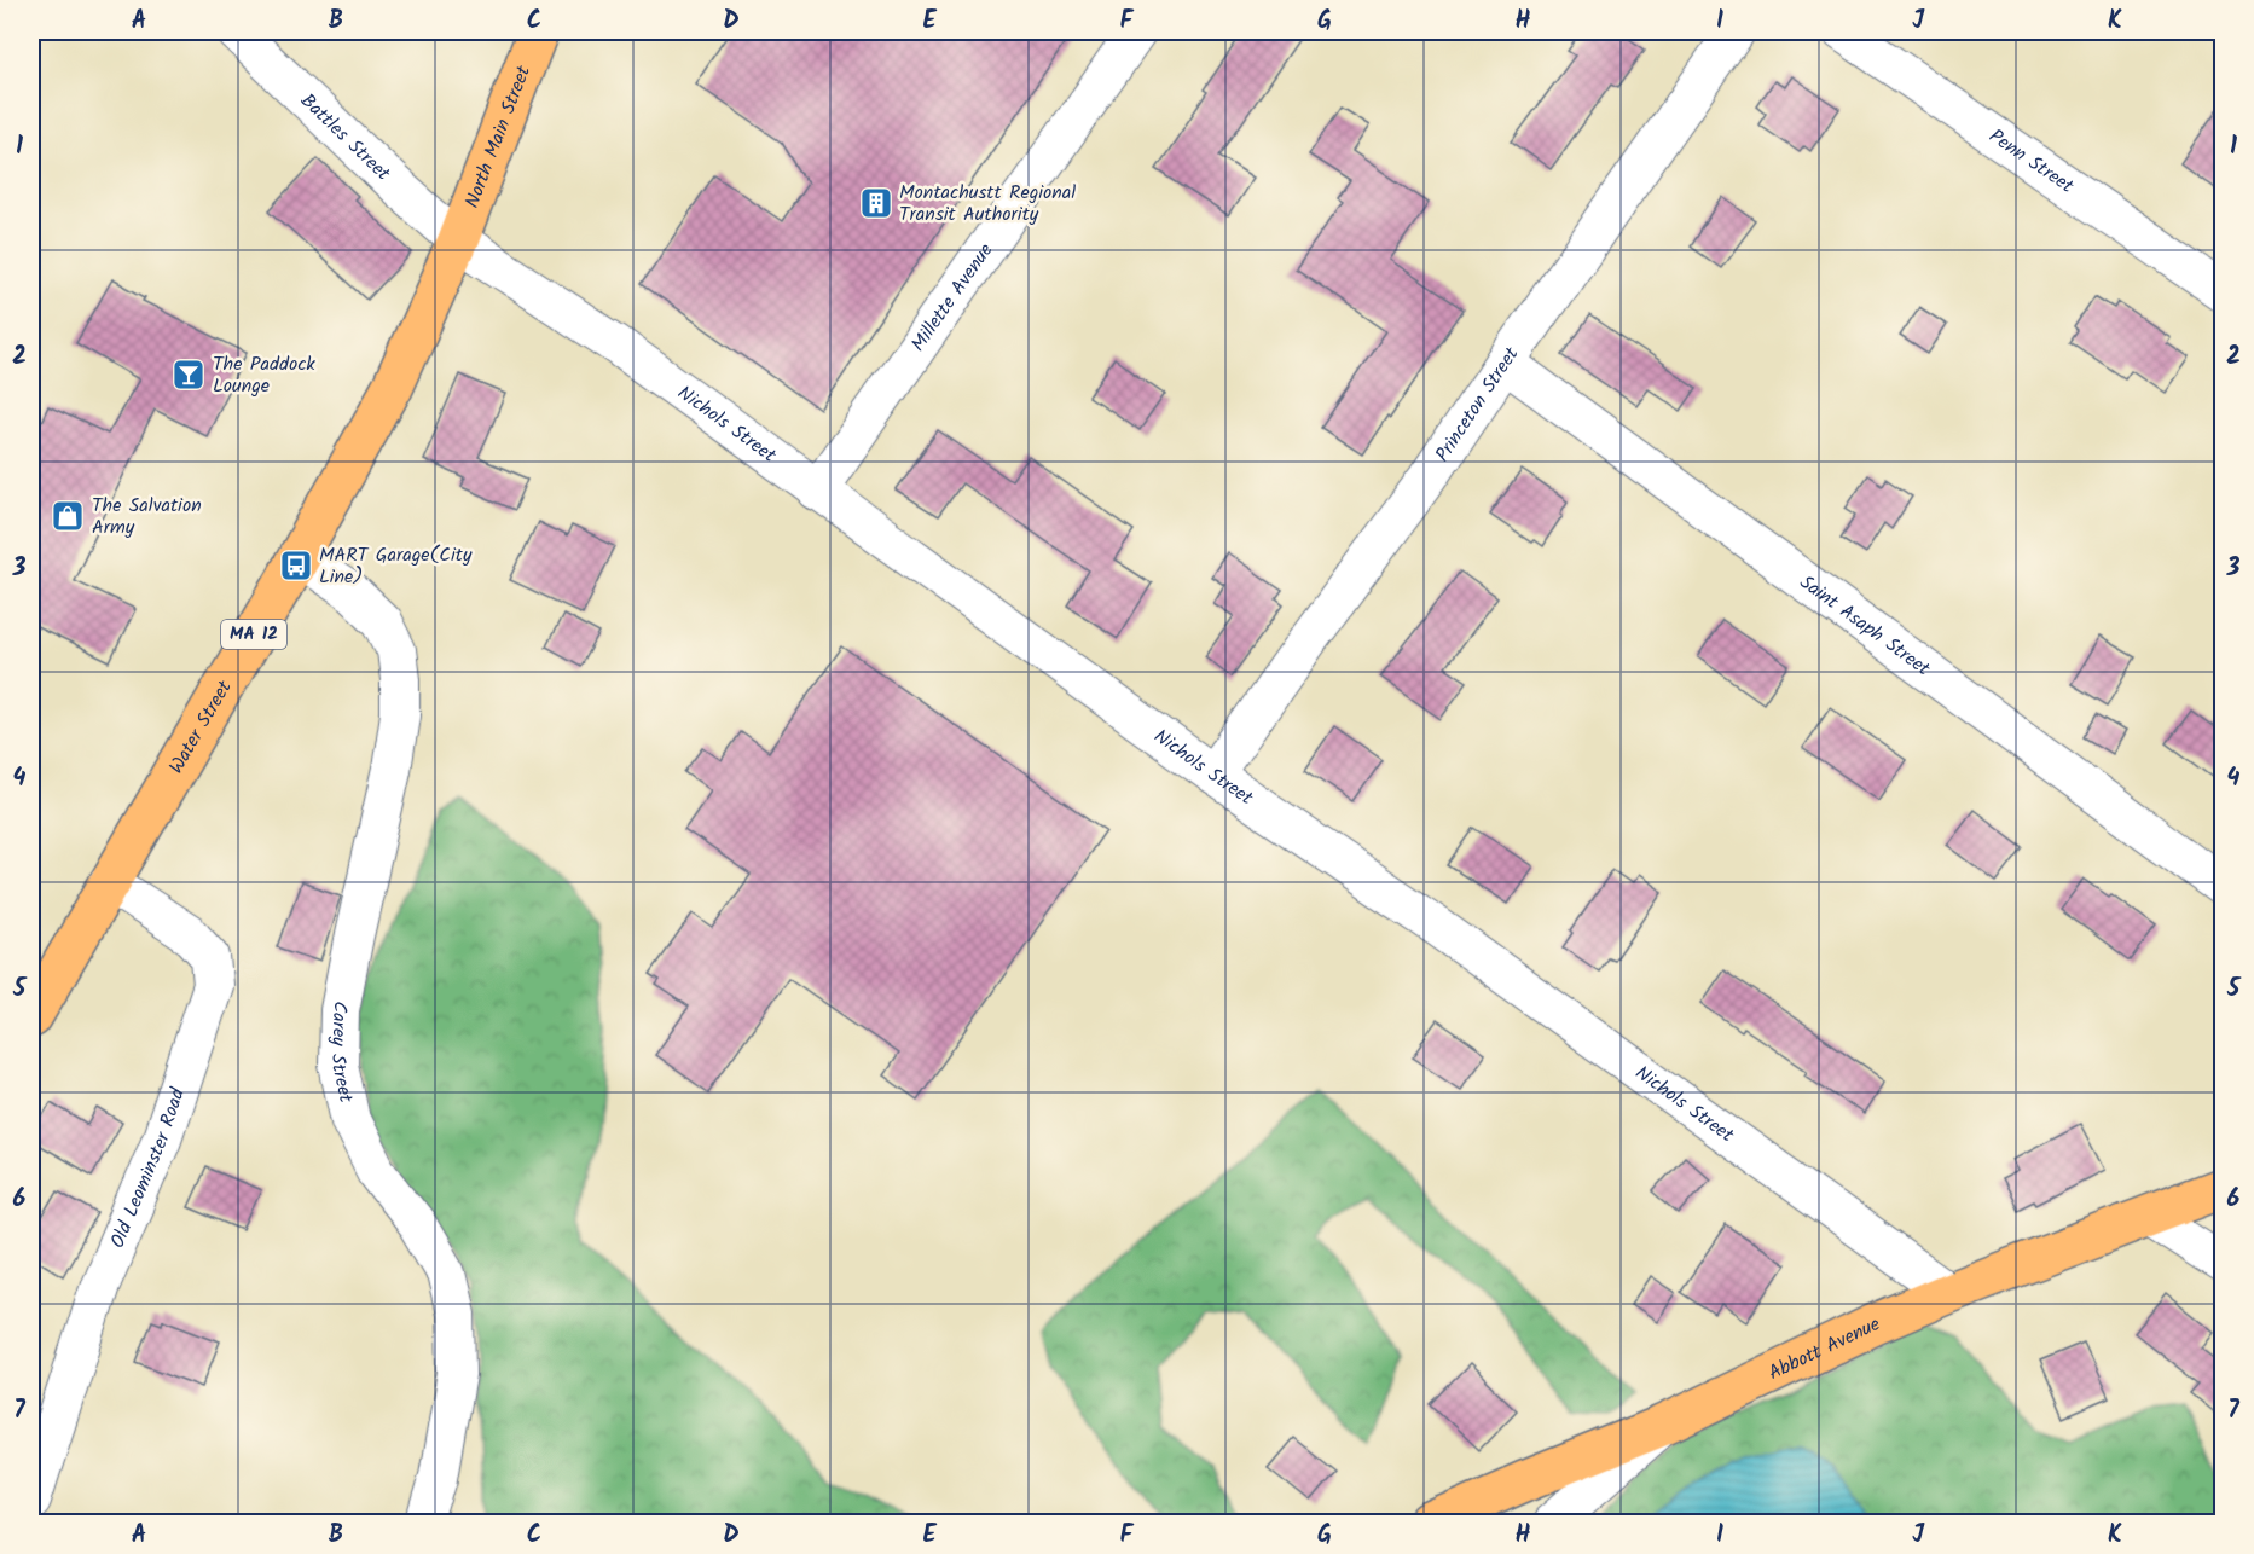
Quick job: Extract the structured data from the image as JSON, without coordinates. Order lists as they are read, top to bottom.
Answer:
{
  "streets": {
    "main road": [
      "North Main Street",
      "MA 12",
      "Water Street",
      "Abbott Avenue"
    ],
    "street": [
      "Battles Street",
      "Penn Street",
      "Millette Avenue",
      "Princeton Street",
      "Nichols Street",
      "Saint Asaph Street",
      "Carey Street",
      "Old Leominster Road"
    ]
  },
  "crossings": [
    ["North Main Street", "Battles Street"],
    ["North Main Street", "Nichols Street"],
    ["North Main Street", "Water Street"],
    ["Battles Street", "Nichols Street"],
    ["Battles Street", "Water Street"],
    ["Millette Avenue", "Nichols Street"],
    ["Princeton Street", "Nichols Street"],
    ["Princeton Street", "Saint Asaph Street"],
    ["Nichols Street", "Water Street"],
    ["Nichols Street", "Abbott Avenue"],
    ["Water Street", "Carey Street"],
    ["Water Street", "Old Leominster Road"]
  ],
  "places": {
    "building": ["Montachustt Regional Transit Authority"],
    "bar": ["The Paddock Lounge"],
    "shop": ["The Salvation Army"],
    "bus stop": ["MART Garage(City Line)"]
  },
  "grid": {
    "columns": [
      "A",
      "B",
      "C",
      "D",
      "E",
      "F",
      "G",
      "H",
      "I",
      "J",
      "K"
    ],
    "rows": [
      "1",
      "2",
      "3",
      "4",
      "5",
      "6",
      "7"
    ]
  }
}
